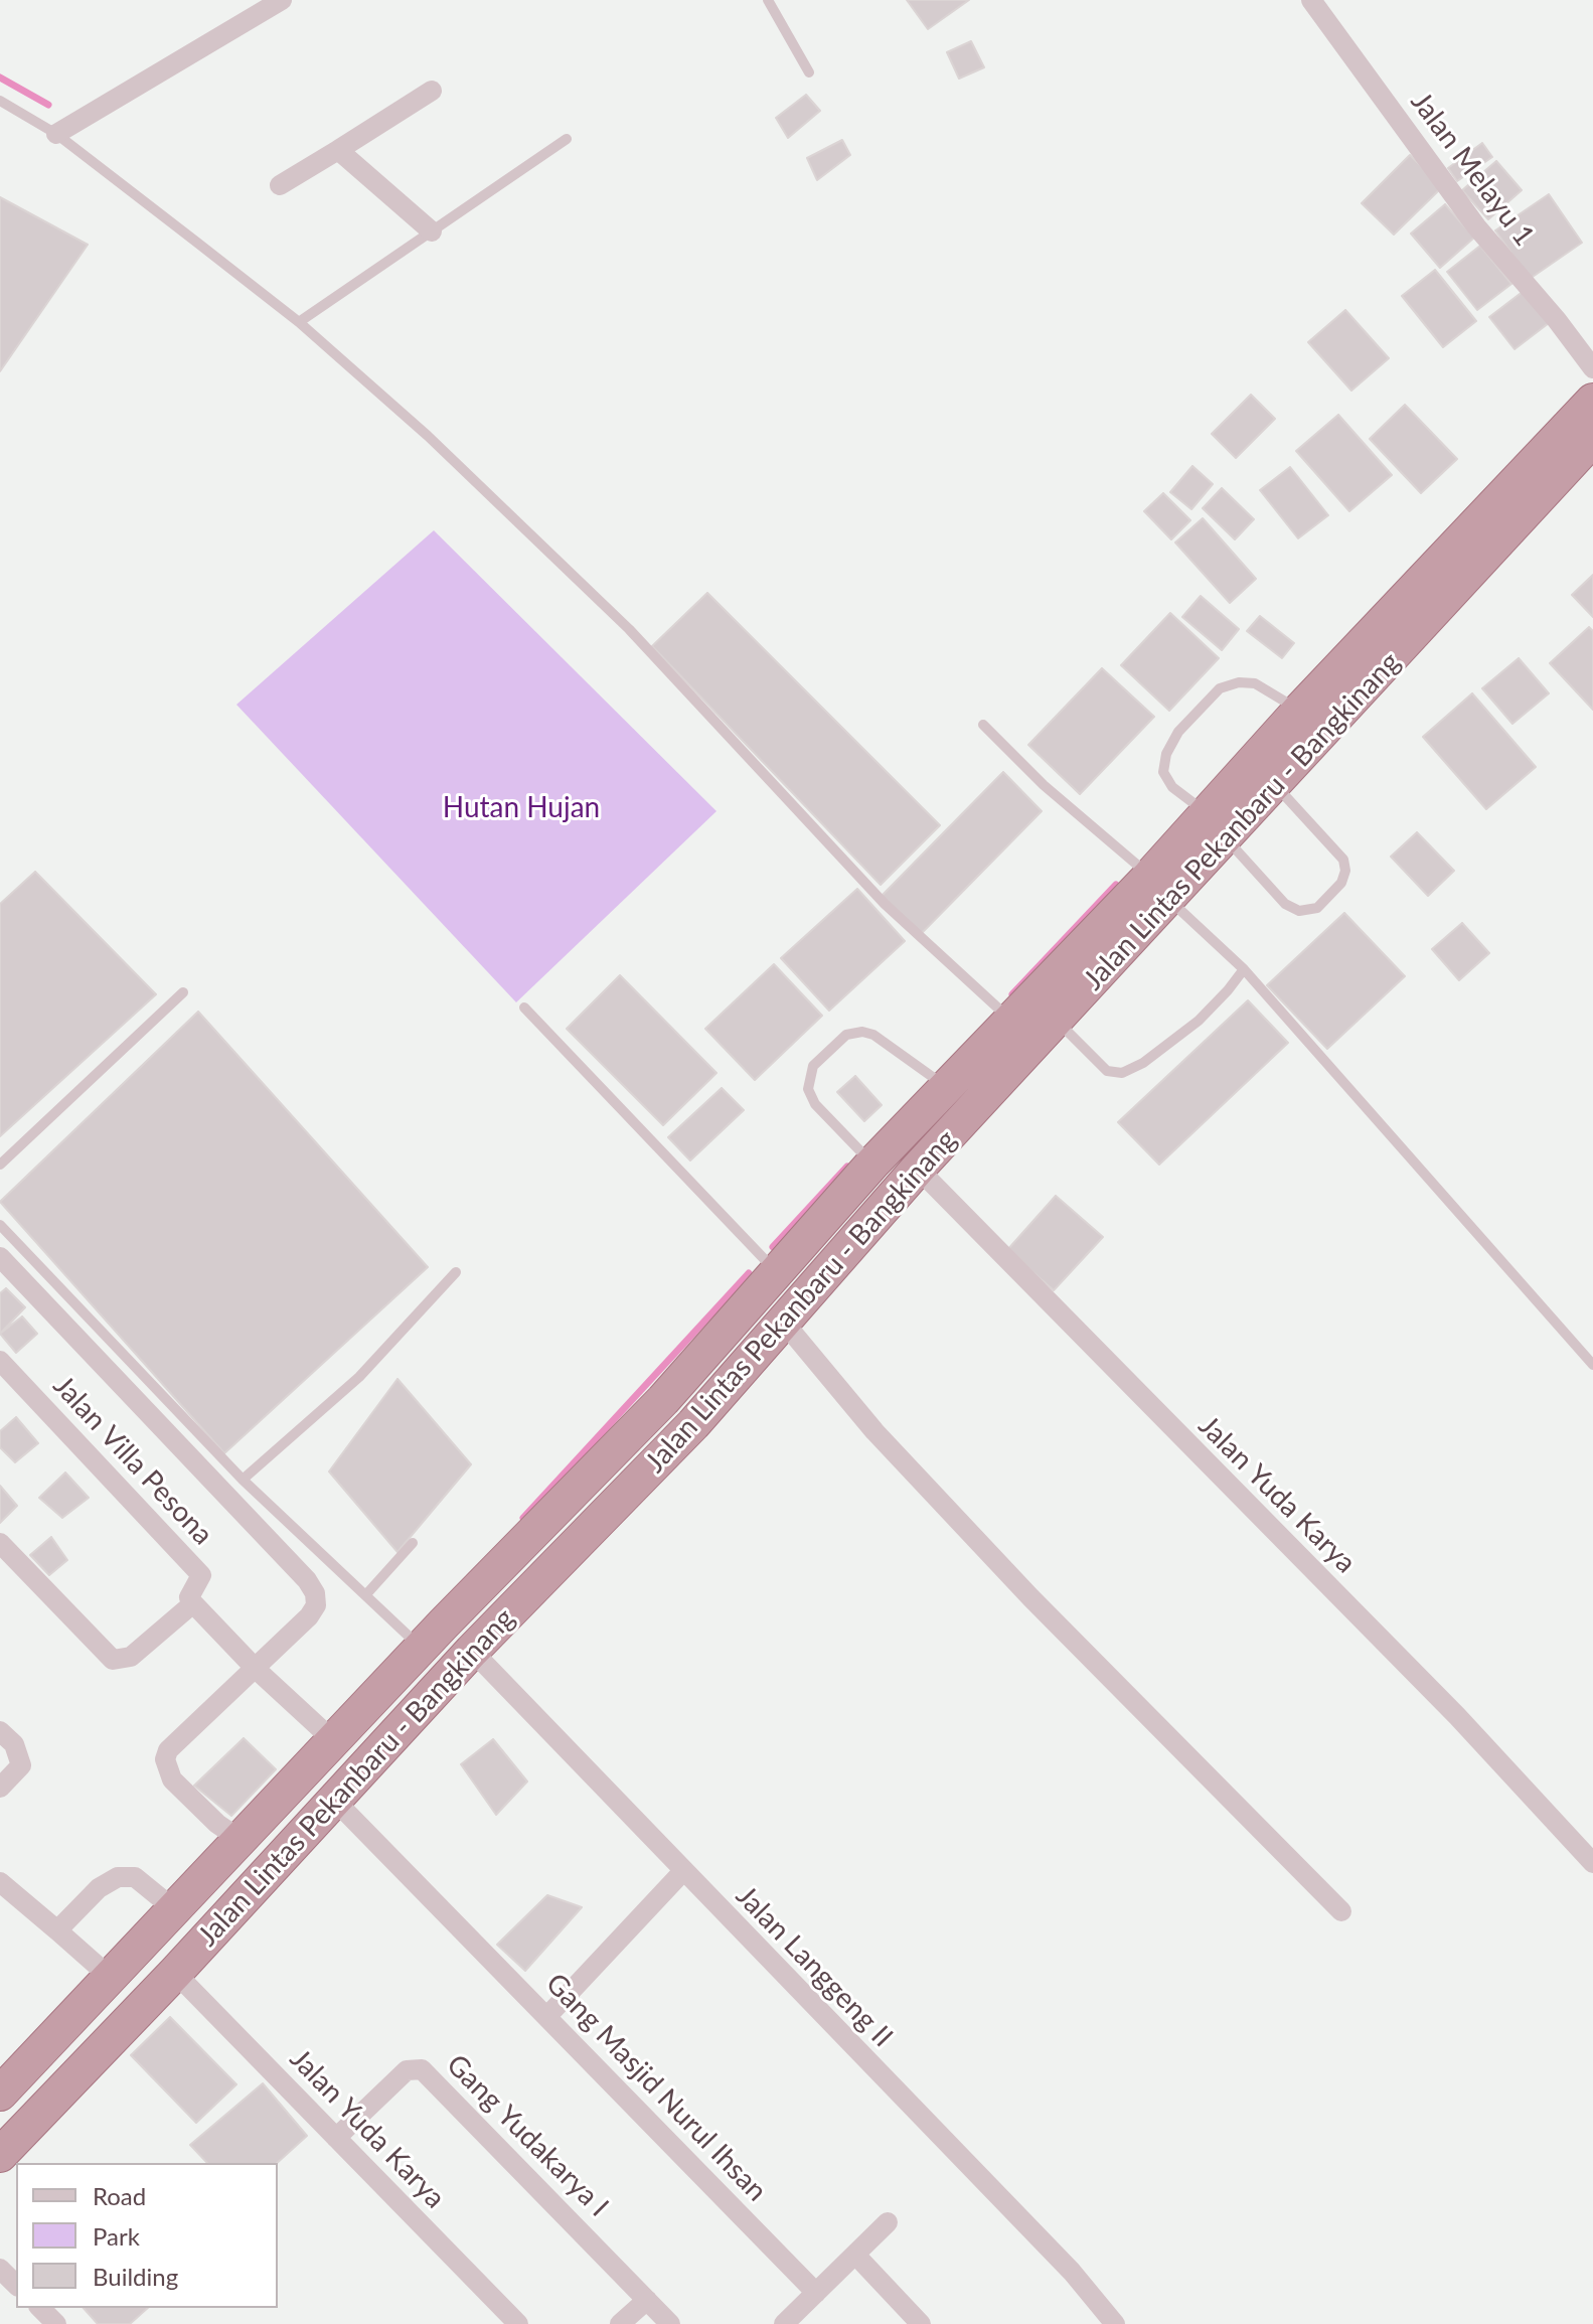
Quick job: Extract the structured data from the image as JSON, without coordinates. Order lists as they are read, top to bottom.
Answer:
{
  "streets": {
    "highway": ["Jalan Lintas Pekanbaru - Bangkinang"],
    "street": [
      "Jalan Melayu 1",
      "Jalan Villa Pesona",
      "Jalan Yuda Karya",
      "Jalan Langgeng II",
      "Gang Masjid Nurul Ihsan",
      "Gang Yudakarya I"
    ]
  },
  "crossings": [
    ["Jalan Lintas Pekanbaru - Bangkinang", "Jalan Yuda Karya"],
    ["Jalan Lintas Pekanbaru - Bangkinang", "Jalan Langgeng II"],
    ["Jalan Lintas Pekanbaru - Bangkinang", "Gang Masjid Nurul Ihsan"],
    ["Jalan Yuda Karya", "Gang Yudakarya I"]
  ],
  "parks": ["Hutan Hujan"],
  "legend": ["Road", "Park", "Building"]
}
